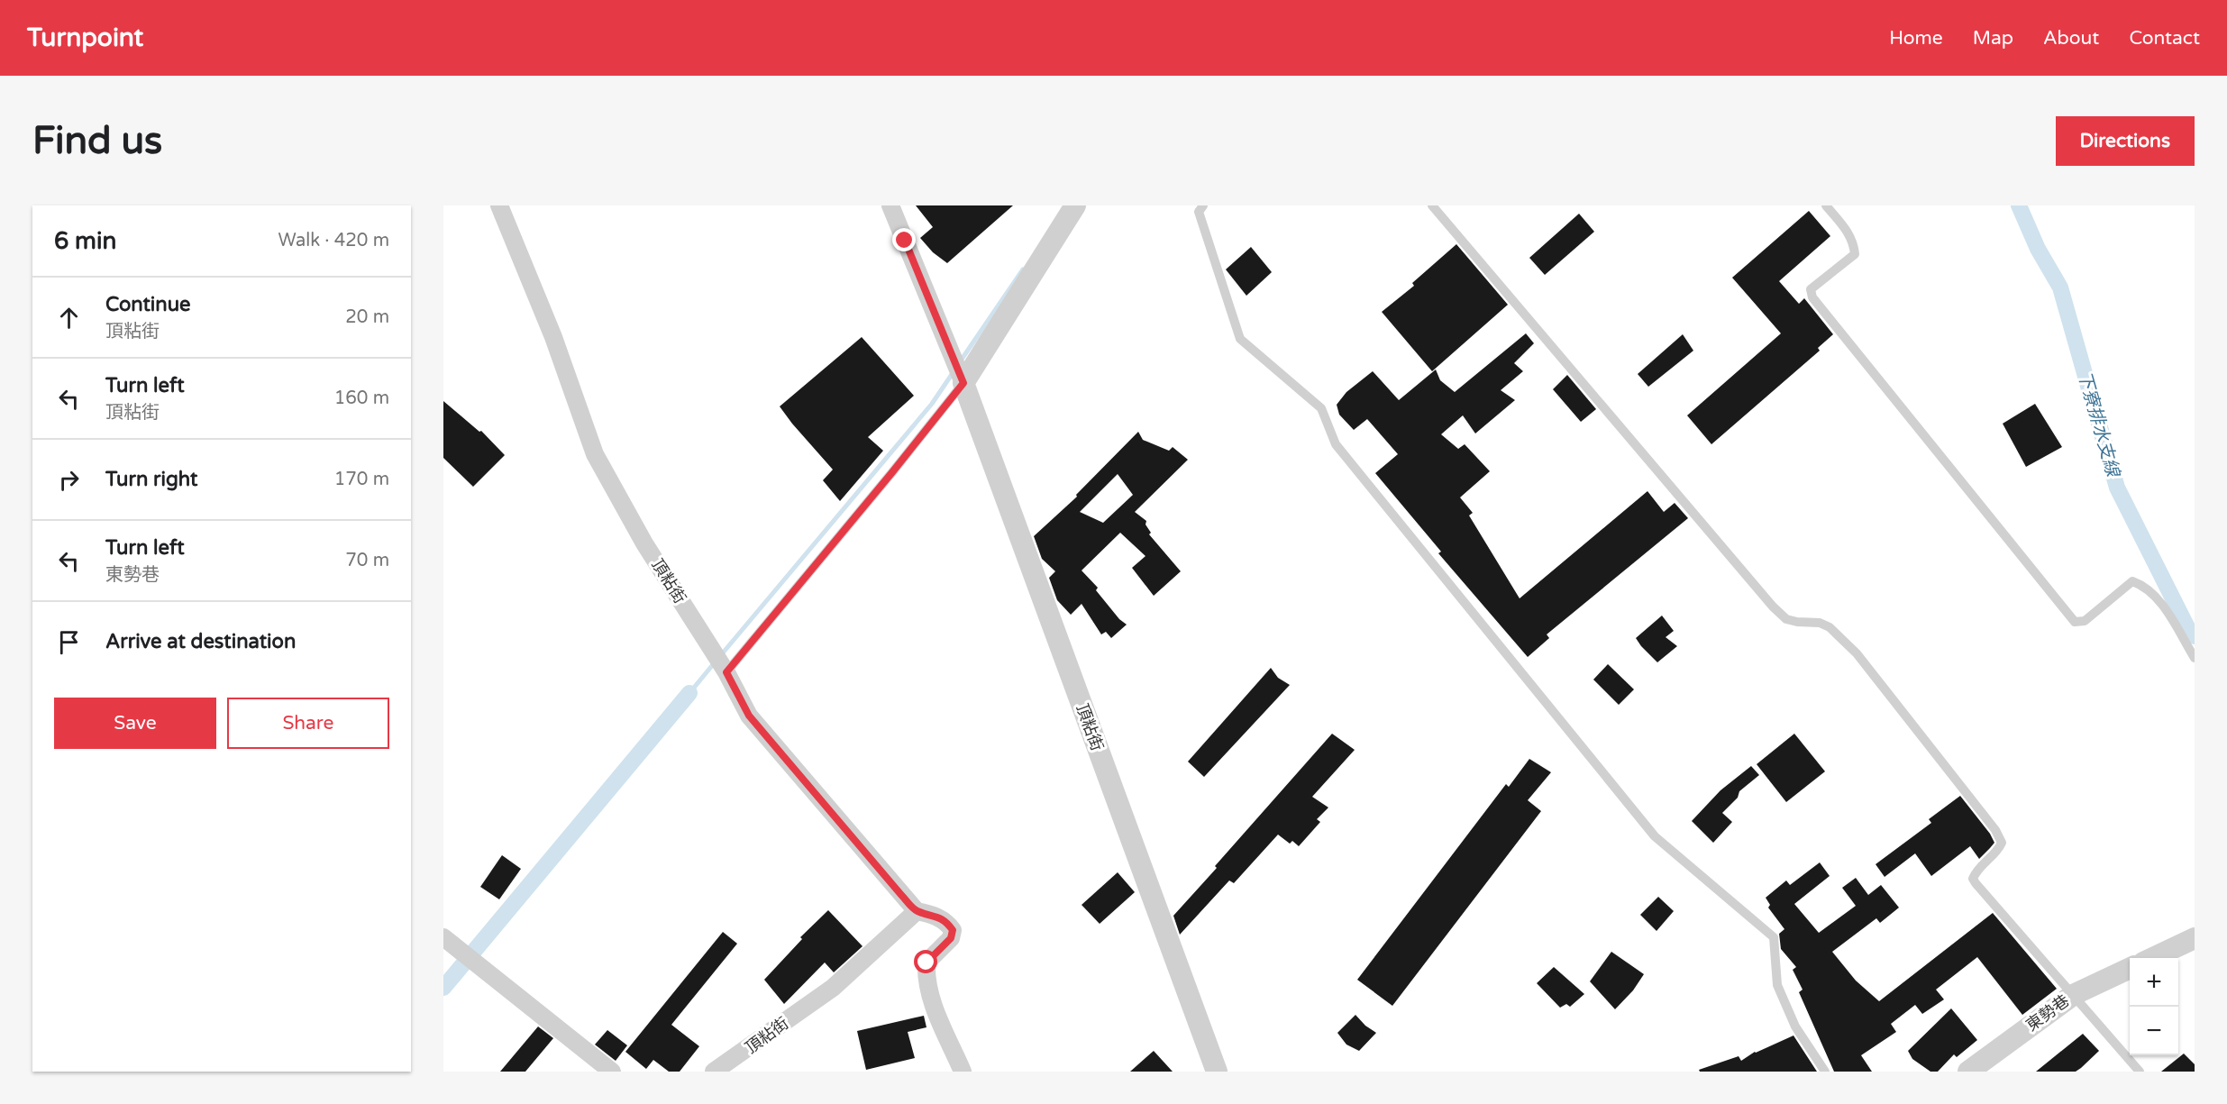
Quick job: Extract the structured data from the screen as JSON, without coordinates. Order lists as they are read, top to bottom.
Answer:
{
  "streets": {
    "street": ["頂粘街", "東勢巷"]
  },
  "water": ["下寮排水支線"],
  "page": {
    "header": "Turnpoint",
    "nav": [
      "Home",
      "Map",
      "About",
      "Contact"
    ],
    "buttons": [
      "Directions",
      ["Save", "Share"]
    ],
    "title": "Find us",
    "heading": ["6 min", "Walk · 420 m"],
    "list": [
      ["Continue", "頂粘街", "20 m"],
      ["Turn left", "頂粘街", "160 m"],
      ["Turn right", "170 m"],
      ["Turn left", "東勢巷", "70 m"],
      "Arrive at destination"
    ],
    "map_buttons": ["+", "−"]
  }
}
